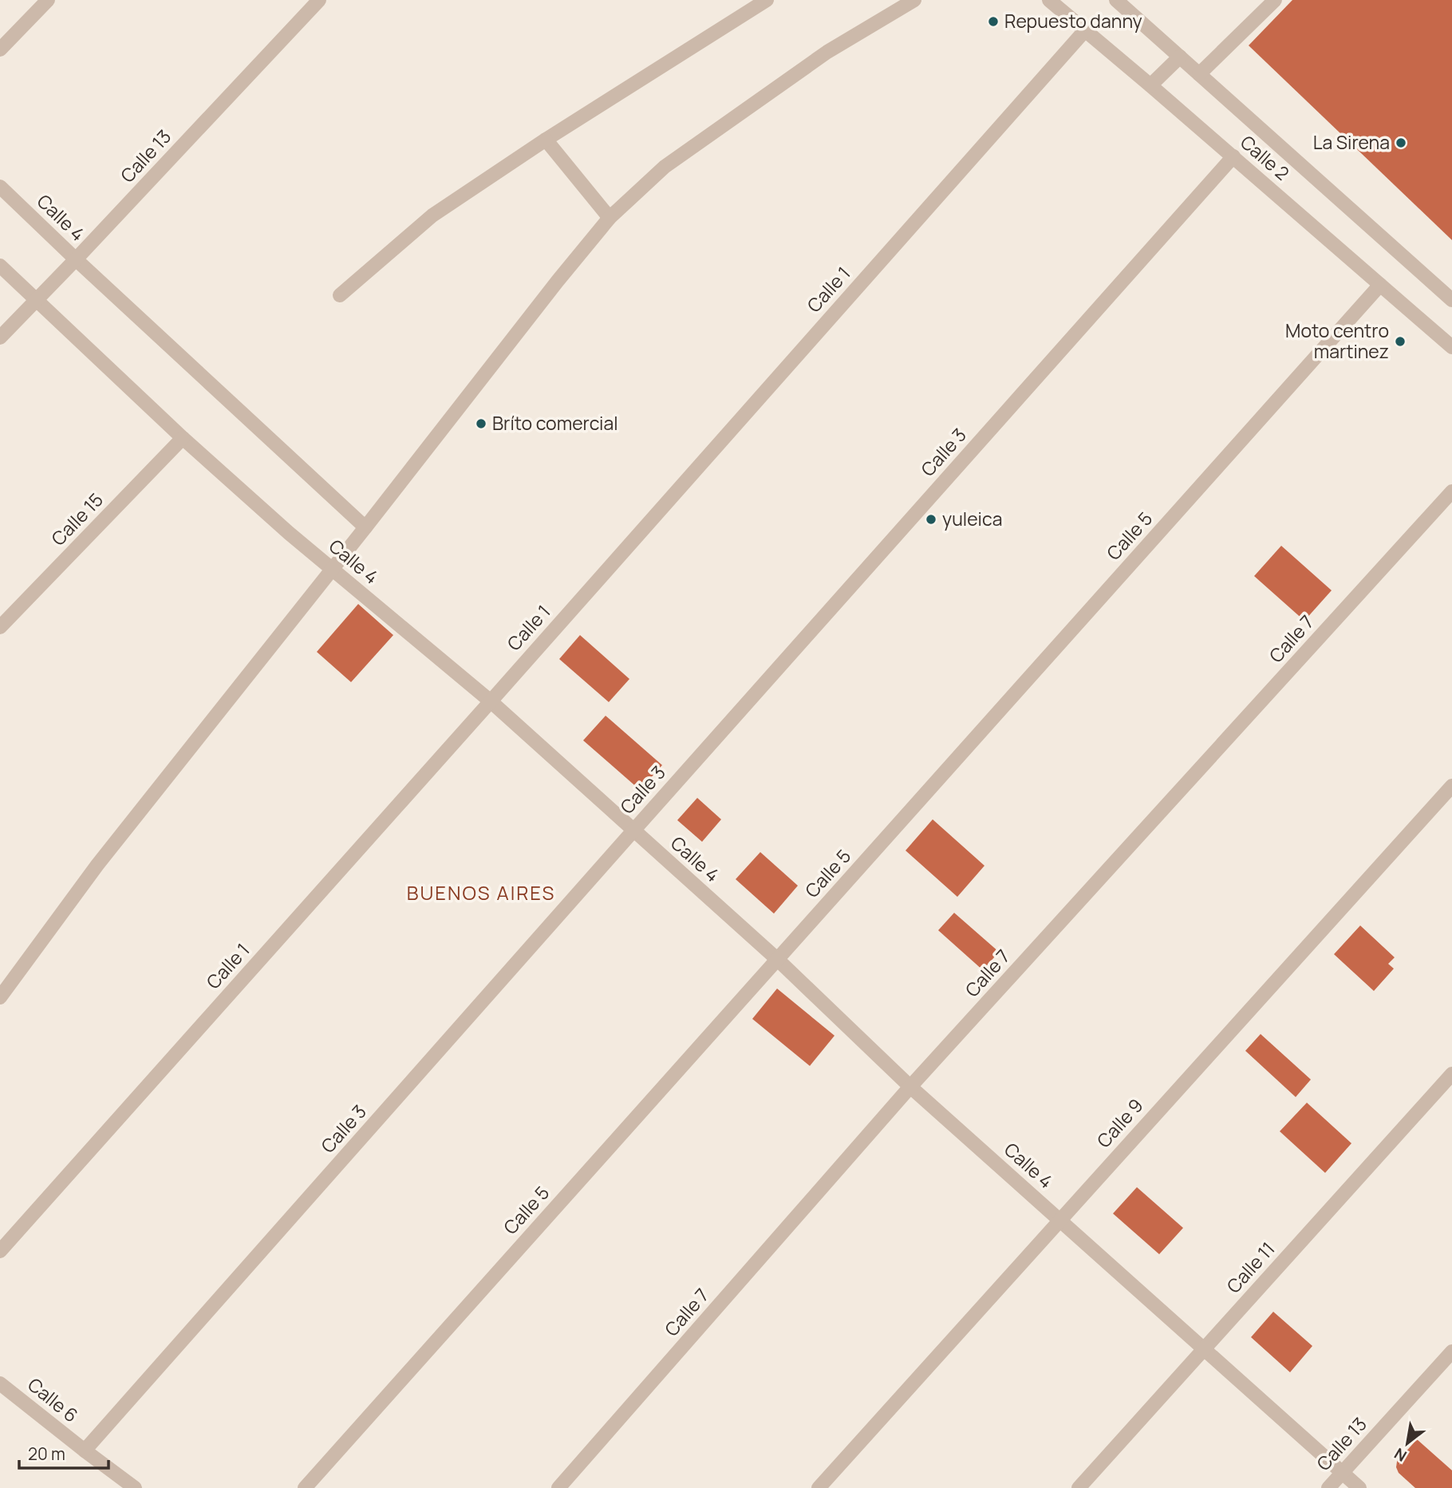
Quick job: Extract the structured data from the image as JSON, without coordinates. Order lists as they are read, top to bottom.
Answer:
{
  "streets": {
    "street": [
      "Calle 13",
      "Calle 2",
      "Calle 4",
      "Calle 1",
      "Calle 3",
      "Calle 15",
      "Calle 5",
      "Calle 7",
      "Calle 9",
      "Calle 11",
      "Calle 6"
    ]
  },
  "crossings": [
    ["Calle 13", "Calle 4"],
    ["Calle 2", "Calle 1"],
    ["Calle 2", "Calle 3"],
    ["Calle 2", "Calle 5"],
    ["Calle 4", "Calle 1"],
    ["Calle 4", "Calle 3"],
    ["Calle 4", "Calle 15"],
    ["Calle 4", "Calle 5"],
    ["Calle 4", "Calle 7"],
    ["Calle 4", "Calle 9"],
    ["Calle 4", "Calle 11"],
    ["Calle 3", "Calle 6"]
  ],
  "districts": ["BUENOS AIRES"],
  "places": [
    "Repuesto danny",
    "La Sirena",
    "Moto centro martinez",
    "Bríto comercial",
    "yuleica"
  ],
  "scale_bar": "20 m",
  "north": "bottom left"
}
